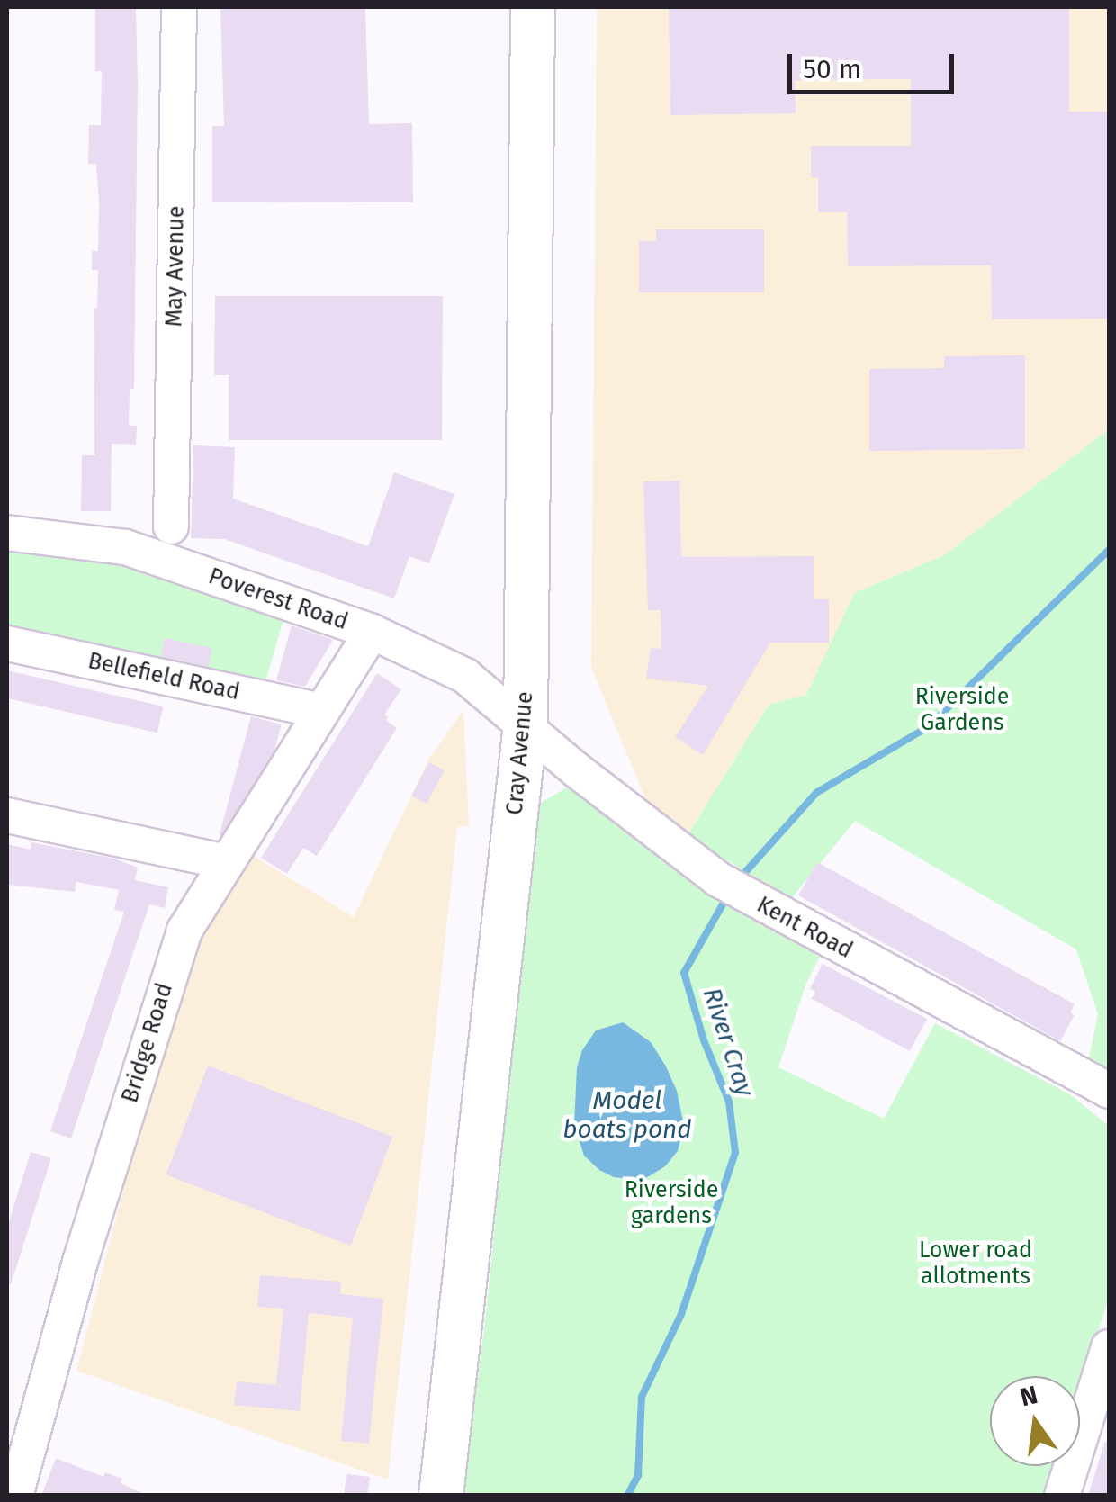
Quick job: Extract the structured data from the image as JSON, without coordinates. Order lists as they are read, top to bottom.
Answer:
{
  "streets": {
    "main road": ["Cray Avenue"],
    "street": [
      "May Avenue",
      "Poverest Road",
      "Bellefield Road",
      "Kent Road",
      "Bridge Road"
    ]
  },
  "crossings": [
    ["Poverest Road", "Cray Avenue"],
    ["Poverest Road", "Kent Road"],
    ["Poverest Road", "Bridge Road"],
    ["Bellefield Road", "Bridge Road"],
    ["Cray Avenue", "Kent Road"]
  ],
  "water": ["River Cray", "Model boats pond"],
  "parks": ["Riverside Gardens", "Riverside gardens", "Lower road allotments"],
  "scale_bar": "50 m",
  "north": "top"
}
